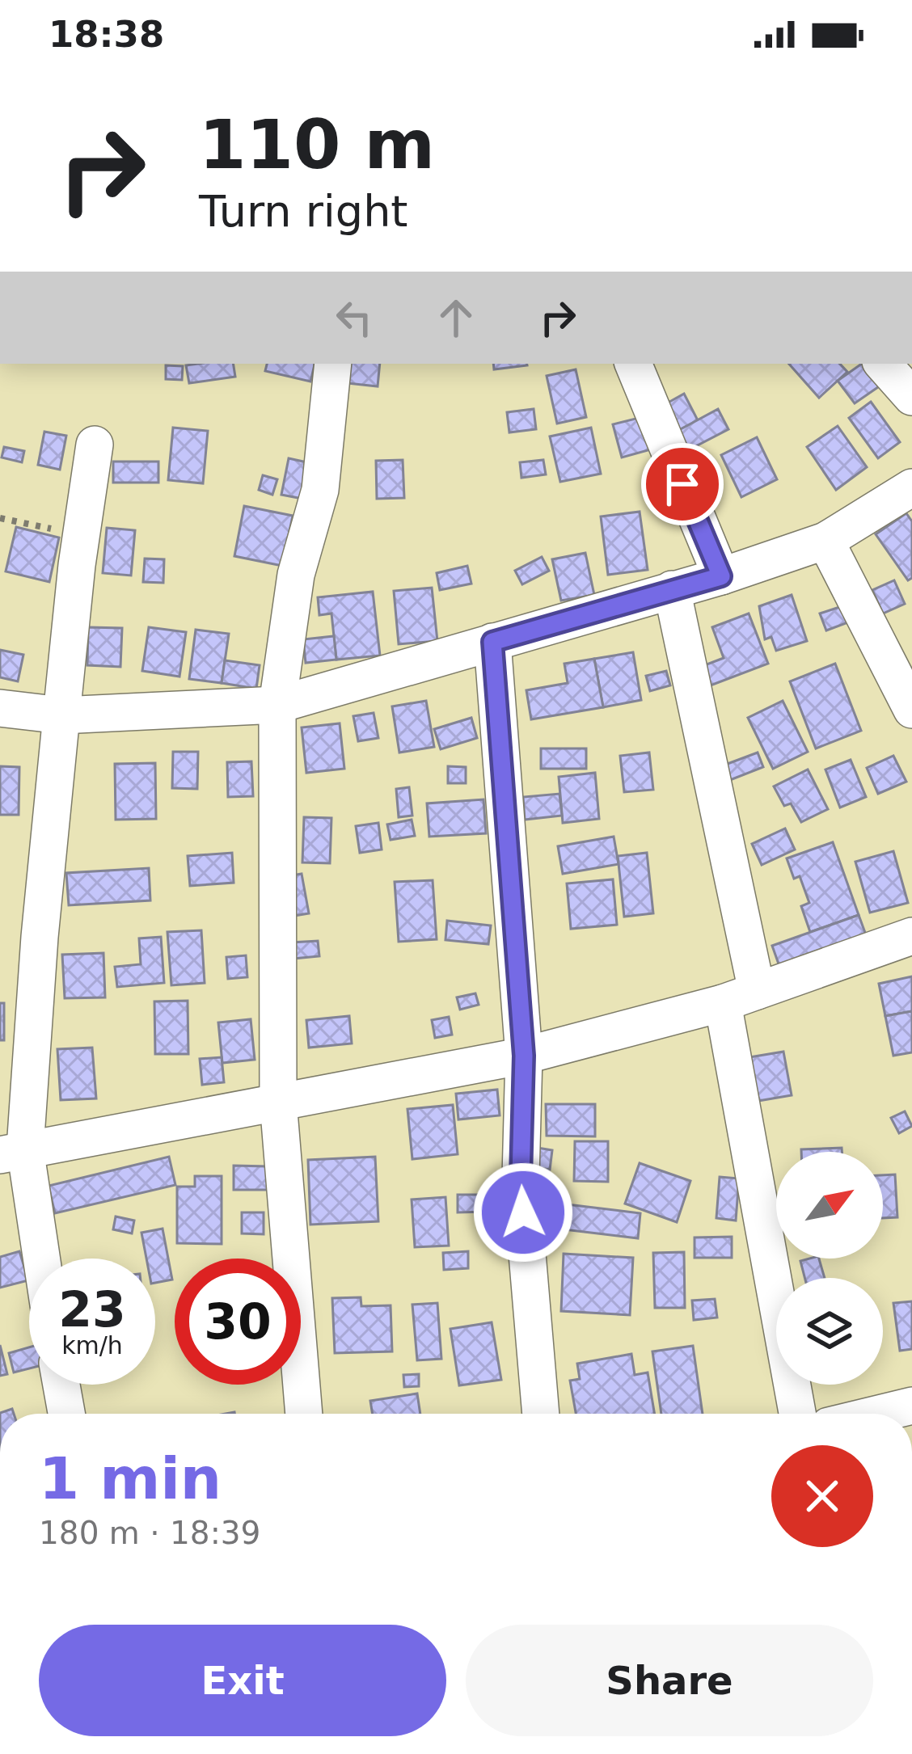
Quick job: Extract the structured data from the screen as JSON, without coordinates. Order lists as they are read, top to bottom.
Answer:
{
  "north": "top right",
  "page": {
    "status": "18:38",
    "turn": ["110 m", "Turn right"],
    "speed": "23 km/h",
    "limit": "30",
    "heading": ["1 min", "180 m · 18:39"],
    "buttons": ["Exit", "Share"]
  }
}
